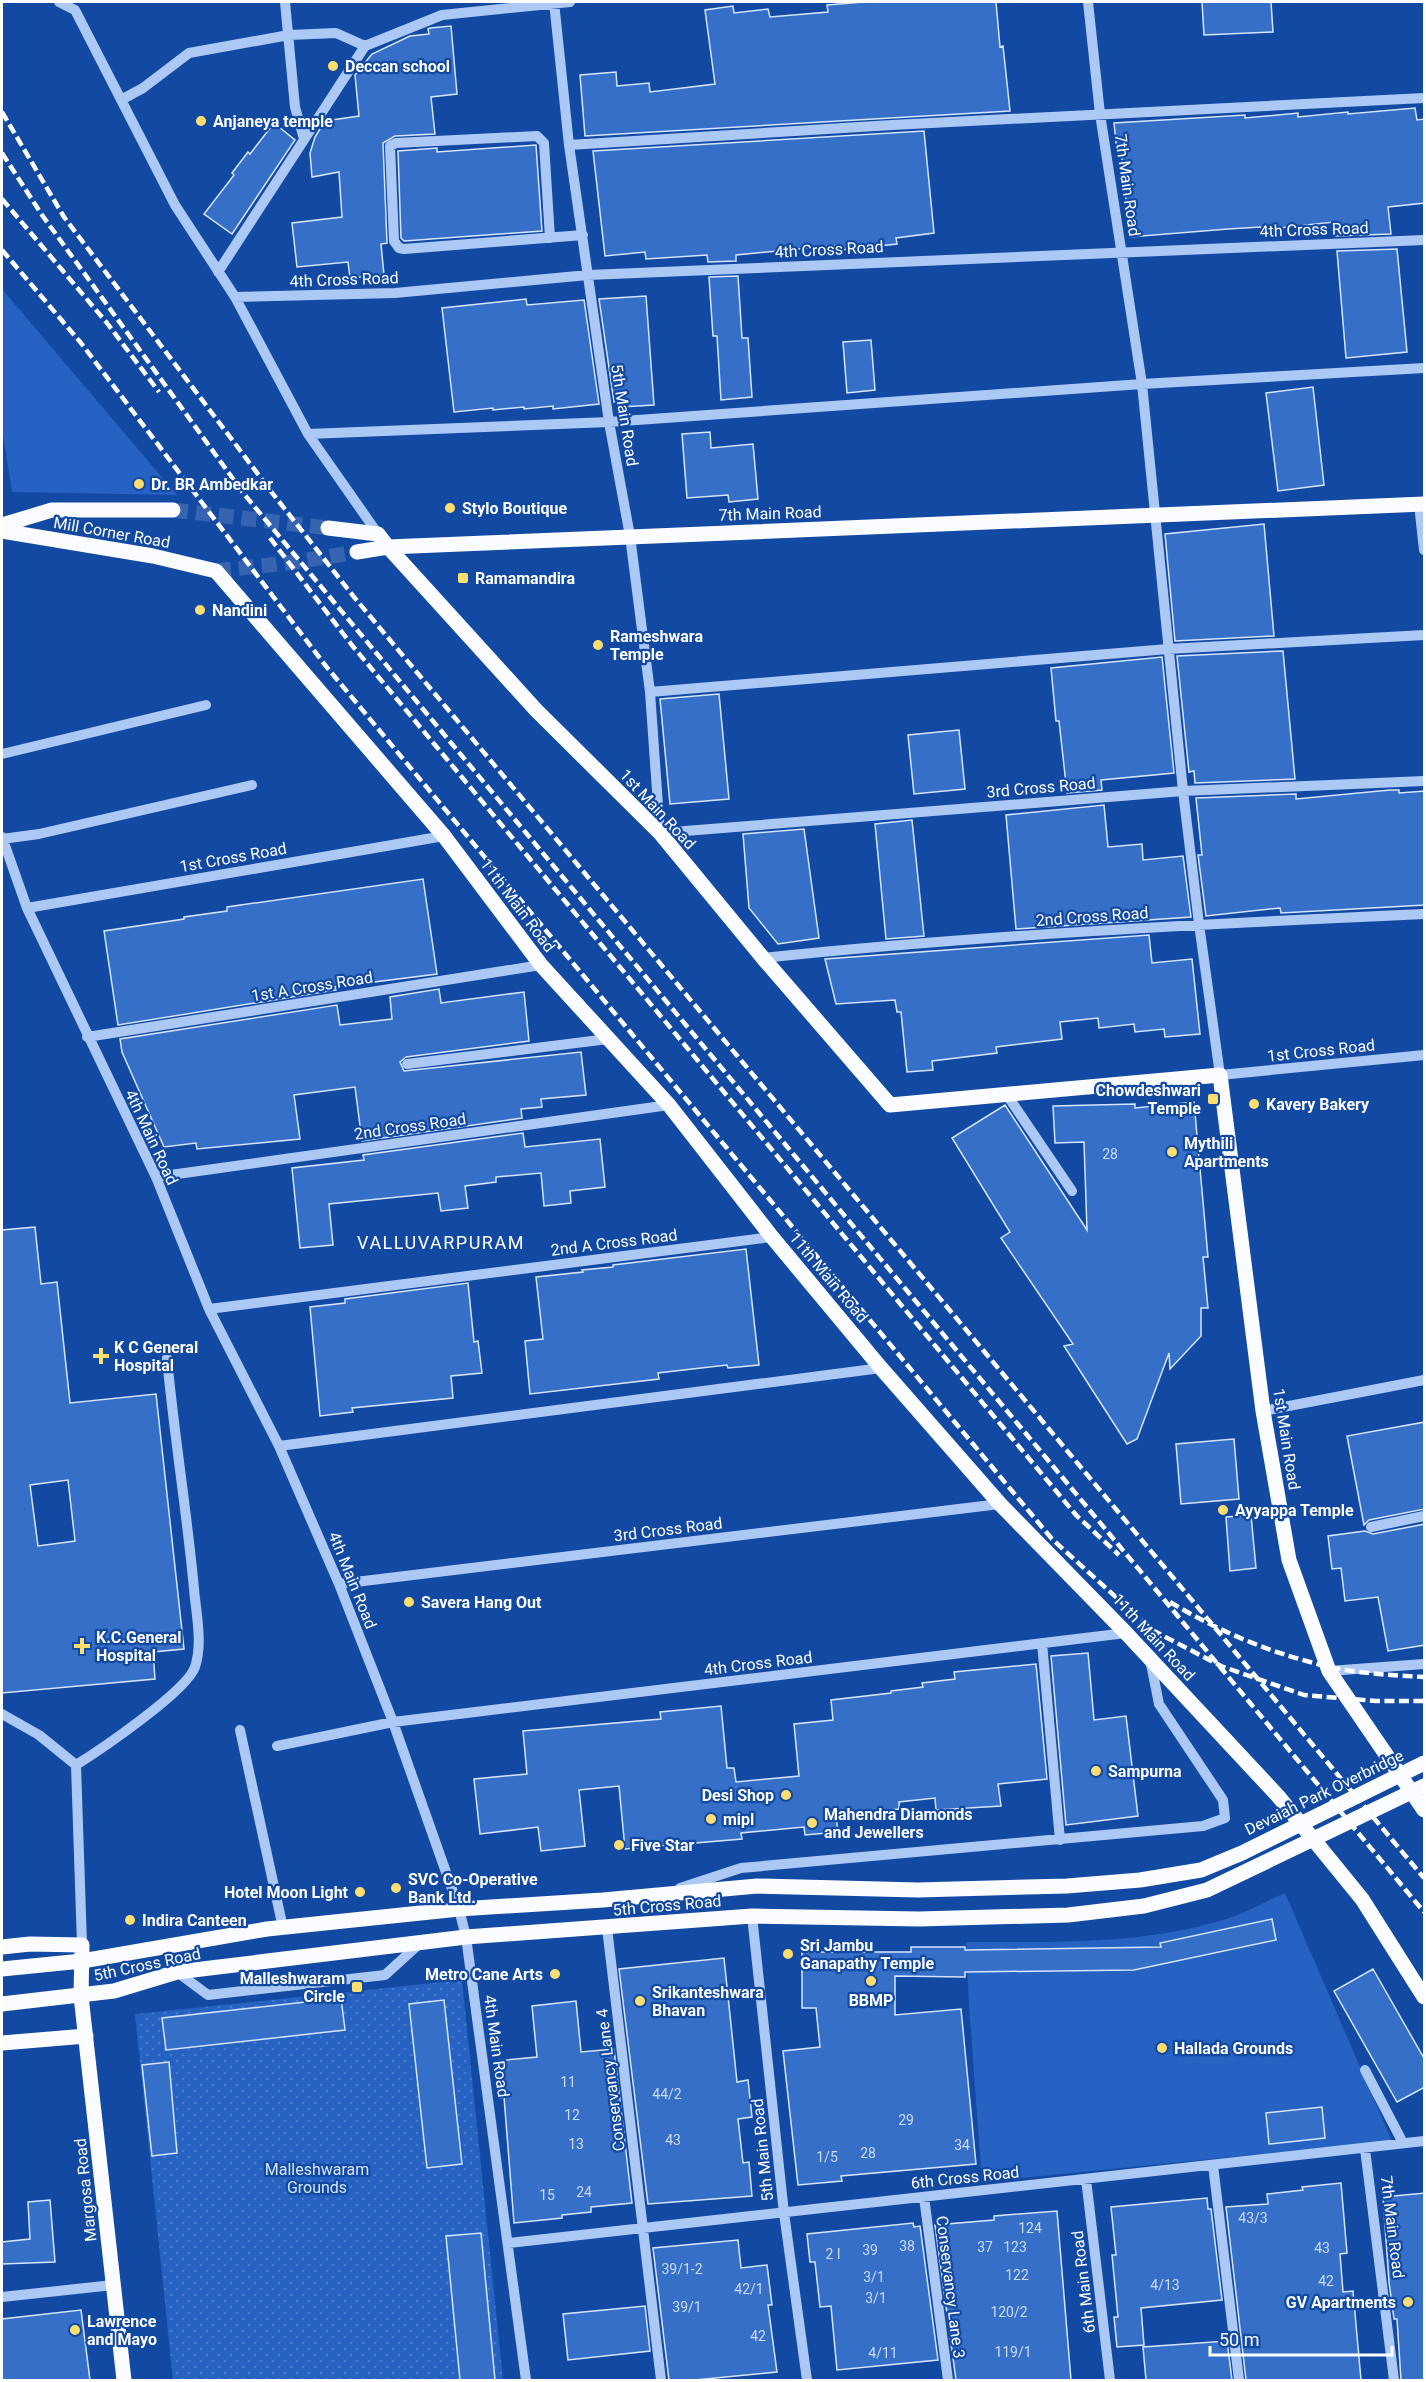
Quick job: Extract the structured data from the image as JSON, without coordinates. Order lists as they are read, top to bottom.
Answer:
{
  "streets": {
    "main road": [
      "7th Main Road",
      "Mill Corner Road",
      "1st Main Road",
      "11th Main Road",
      "Devaiah Park Overbridge",
      "5th Cross Road",
      "Margosa Road"
    ],
    "street": [
      "4th Cross Road",
      "5th Main Road",
      "3rd Cross Road",
      "1st Cross Road",
      "2nd Cross Road",
      "1st A Cross Road",
      "4th Main Road",
      "2nd A Cross Road",
      "Conservancy Lane 4",
      "6th Cross Road",
      "6th Main Road",
      "Conservancy Lane 3"
    ]
  },
  "crossings": [
    ["7th Main Road", "4th Cross Road"],
    ["7th Main Road", "5th Main Road"],
    ["7th Main Road", "1st Main Road"],
    ["7th Main Road", "6th Cross Road"],
    ["4th Cross Road", "5th Main Road"],
    ["4th Cross Road", "11th Main Road"],
    ["4th Cross Road", "4th Main Road"],
    ["5th Main Road", "3rd Cross Road"],
    ["5th Main Road", "1st Main Road"],
    ["5th Main Road", "5th Cross Road"],
    ["5th Main Road", "6th Cross Road"],
    ["Mill Corner Road", "11th Main Road"],
    ["3rd Cross Road", "1st Main Road"],
    ["3rd Cross Road", "11th Main Road"],
    ["3rd Cross Road", "4th Main Road"],
    ["1st Main Road", "1st Cross Road"],
    ["1st Main Road", "2nd Cross Road"],
    ["1st Cross Road", "11th Main Road"],
    ["1st Cross Road", "4th Main Road"],
    ["11th Main Road", "2nd Cross Road"],
    ["11th Main Road", "1st A Cross Road"],
    ["11th Main Road", "2nd A Cross Road"],
    ["2nd Cross Road", "4th Main Road"],
    ["1st A Cross Road", "4th Main Road"],
    ["4th Main Road", "2nd A Cross Road"],
    ["4th Main Road", "5th Cross Road"],
    ["4th Main Road", "6th Cross Road"],
    ["Devaiah Park Overbridge", "5th Cross Road"],
    ["5th Cross Road", "Conservancy Lane 4"],
    ["5th Cross Road", "Margosa Road"],
    ["Conservancy Lane 4", "6th Cross Road"],
    ["6th Cross Road", "6th Main Road"],
    ["6th Cross Road", "Conservancy Lane 3"]
  ],
  "districts": ["VALLUVARPURAM"],
  "parks": ["Malleshwaram Grounds"],
  "places": {
    "other": [
      "Deccan school",
      "Anjaneya temple",
      "Dr. BR Ambedkar",
      "Stylo Boutique",
      "Nandini",
      "Rameshwara Temple",
      "Kavery Bakery",
      "Mythili Apartments",
      "Ayyappa Temple",
      "Savera Hang Out",
      "Sampurna",
      "Desi Shop",
      "mipl",
      "Mahendra Diamonds and Jewellers",
      "Five Star",
      "SVC Co-Operative Bank Ltd.",
      "Hotel Moon Light",
      "Indira Canteen",
      "Sri Jambu Ganapathy Temple",
      "Metro Cane Arts",
      "BBMP",
      "Srikanteshwara Bhavan",
      "Hallada Grounds",
      "GV Apartments",
      "Lawrence and Mayo"
    ],
    "transit": ["Ramamandira", "Chowdeshwari Temple", "Malleshwaram Circle"],
    "health": ["K C General Hospital", "K.C.General Hospital"]
  },
  "house_numbers": [
    "28",
    "11",
    "44/2",
    "12",
    "29",
    "43",
    "13",
    "34",
    "28",
    "1/5",
    "24",
    "15",
    "43/3",
    "124",
    "38",
    "37",
    "123",
    "43",
    "39",
    "2 I",
    "39/1-2",
    "122",
    "3/1",
    "42",
    "4/13",
    "42/1",
    "3/1",
    "39/1",
    "120/2",
    "42",
    "119/1",
    "4/11"
  ],
  "scale_bar": "50 m"
}
